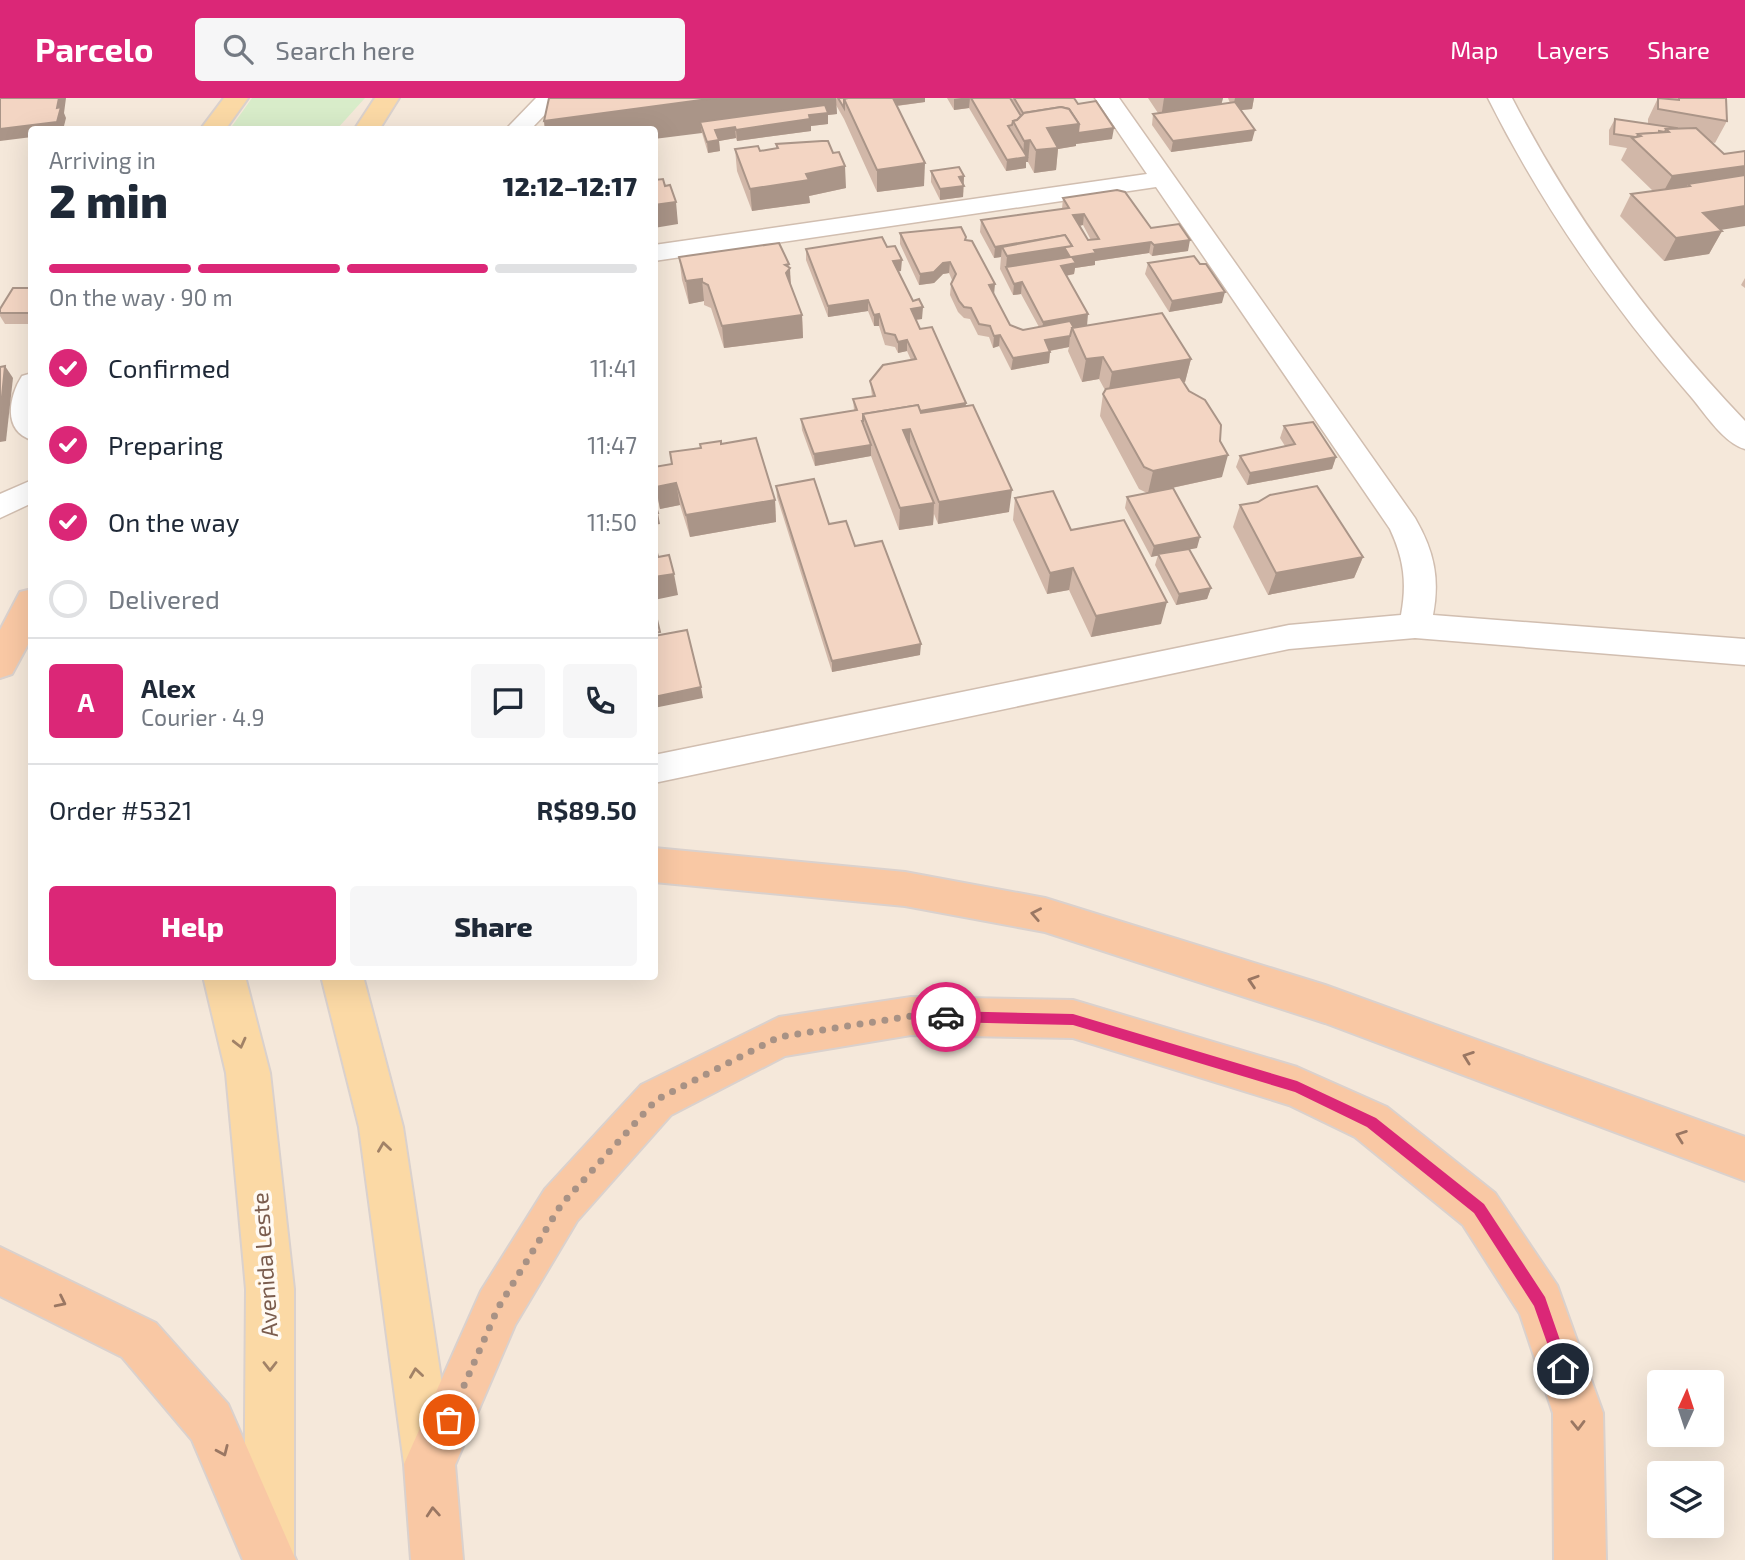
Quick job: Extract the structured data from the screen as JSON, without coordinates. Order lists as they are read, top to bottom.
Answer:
{
  "streets": {
    "main road": ["Avenida Leste"]
  },
  "north": "top",
  "page": {
    "header": "Parcelo",
    "search": "Search here",
    "nav": ["Map", "Layers", "Share"],
    "heading": ["2 min", "Arriving in", "12:12–12:17"],
    "panel": [
      "Alex",
      "Courier · 4.9",
      "Order #5321",
      "R$89.50"
    ],
    "bar": "On the way · 90 m",
    "list": [
      ["Confirmed", "11:41"],
      ["Preparing", "11:47"],
      ["On the way", "11:50"],
      "Delivered"
    ],
    "round": "A",
    "buttons": ["Help", "Share"]
  }
}
